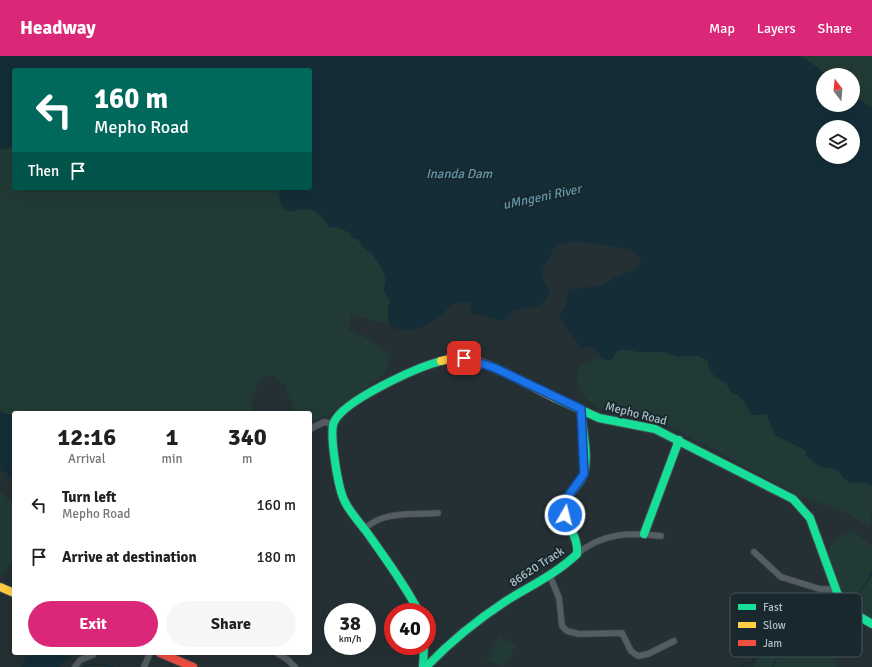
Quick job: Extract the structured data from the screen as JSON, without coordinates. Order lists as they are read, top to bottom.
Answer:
{
  "streets": {
    "street": ["Mepho Road", "86620 Track"]
  },
  "crossings": [
    ["Mepho Road", "86620 Track"]
  ],
  "water": ["Inanda Dam", "uMngeni River"],
  "legend": ["Fast", "Slow", "Jam"],
  "north": "top",
  "page": {
    "header": "Headway",
    "nav": ["Map", "Layers", "Share"],
    "turn": ["160 m", "Mepho Road"],
    "then": "Then",
    "eta": [
      "12:16",
      "Arrival",
      "1",
      "min",
      "340",
      "m"
    ],
    "list": [
      {
        "name": "Turn left",
        "note": "Mepho Road",
        "value": "160 m"
      },
      {
        "name": "Arrive at destination",
        "value": "180 m"
      }
    ],
    "buttons": ["Exit", "Share"],
    "speed": "38 km/h",
    "limit": "40"
  }
}
